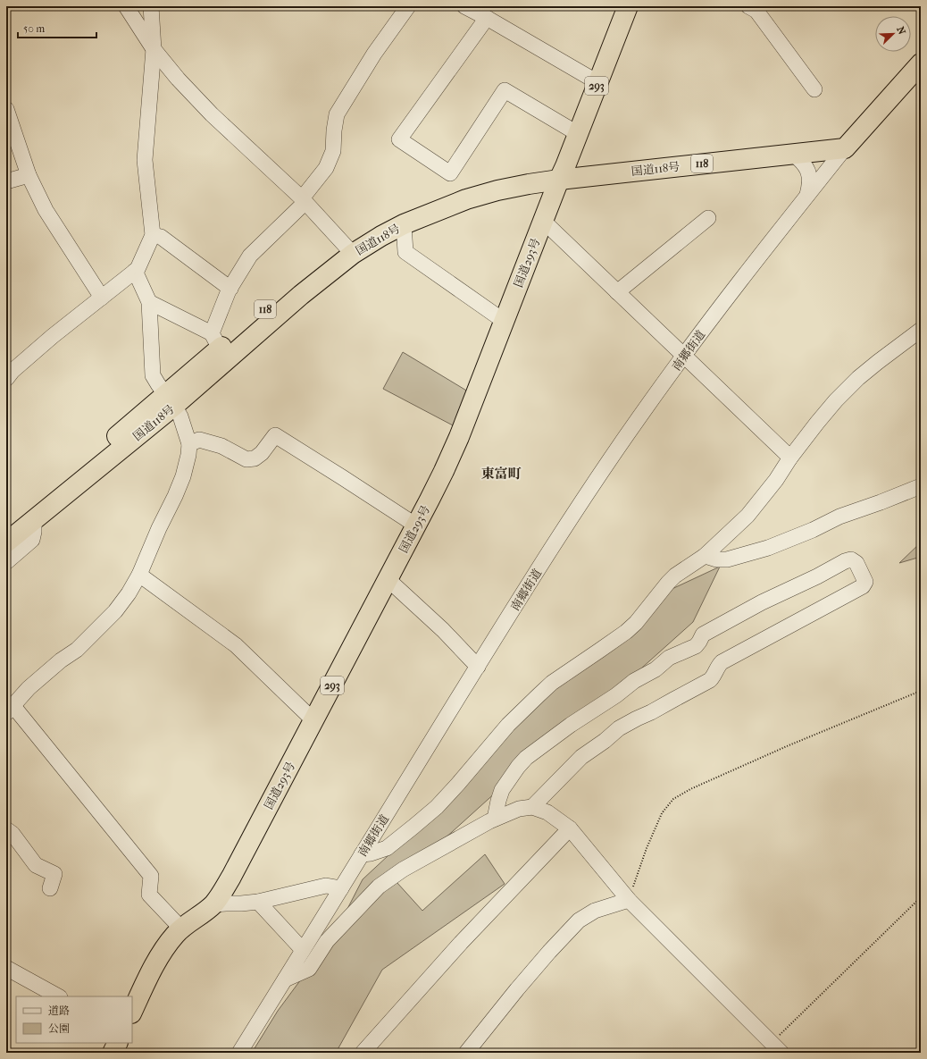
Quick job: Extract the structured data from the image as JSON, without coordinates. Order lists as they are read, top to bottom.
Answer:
{
  "streets": {
    "highway": [
      "293",
      "118",
      "国道118号",
      "国道293号"
    ],
    "street": ["南郷街道"]
  },
  "crossings": [
    ["国道118号", "国道293号"],
    ["国道118号", "南郷街道"]
  ],
  "districts": ["東富町"],
  "legend": ["道路", "公園"],
  "scale_bar": "50 m",
  "north": "top right"
}
